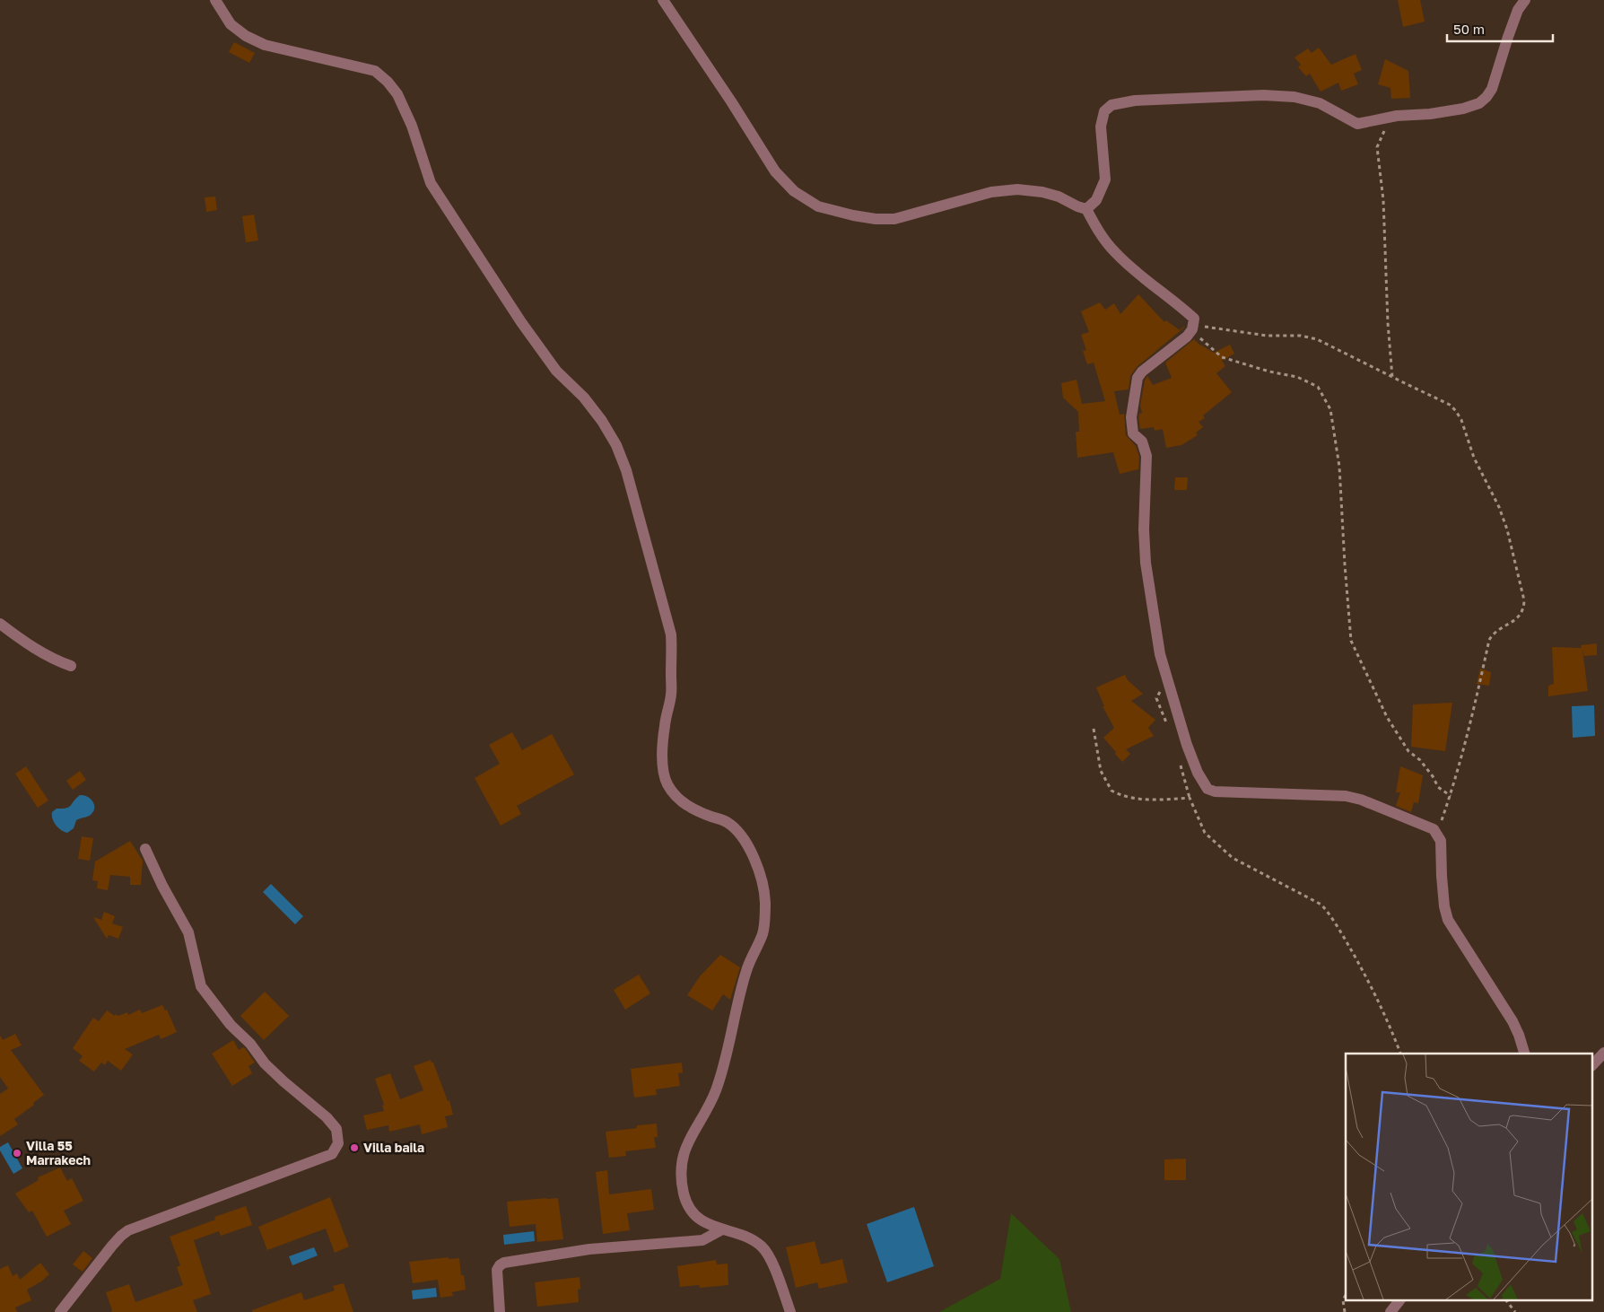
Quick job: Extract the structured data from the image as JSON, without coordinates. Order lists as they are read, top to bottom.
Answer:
{
  "places": ["Villa baila", "Villa 55 Marrakech"],
  "scale_bar": "50 m"
}
